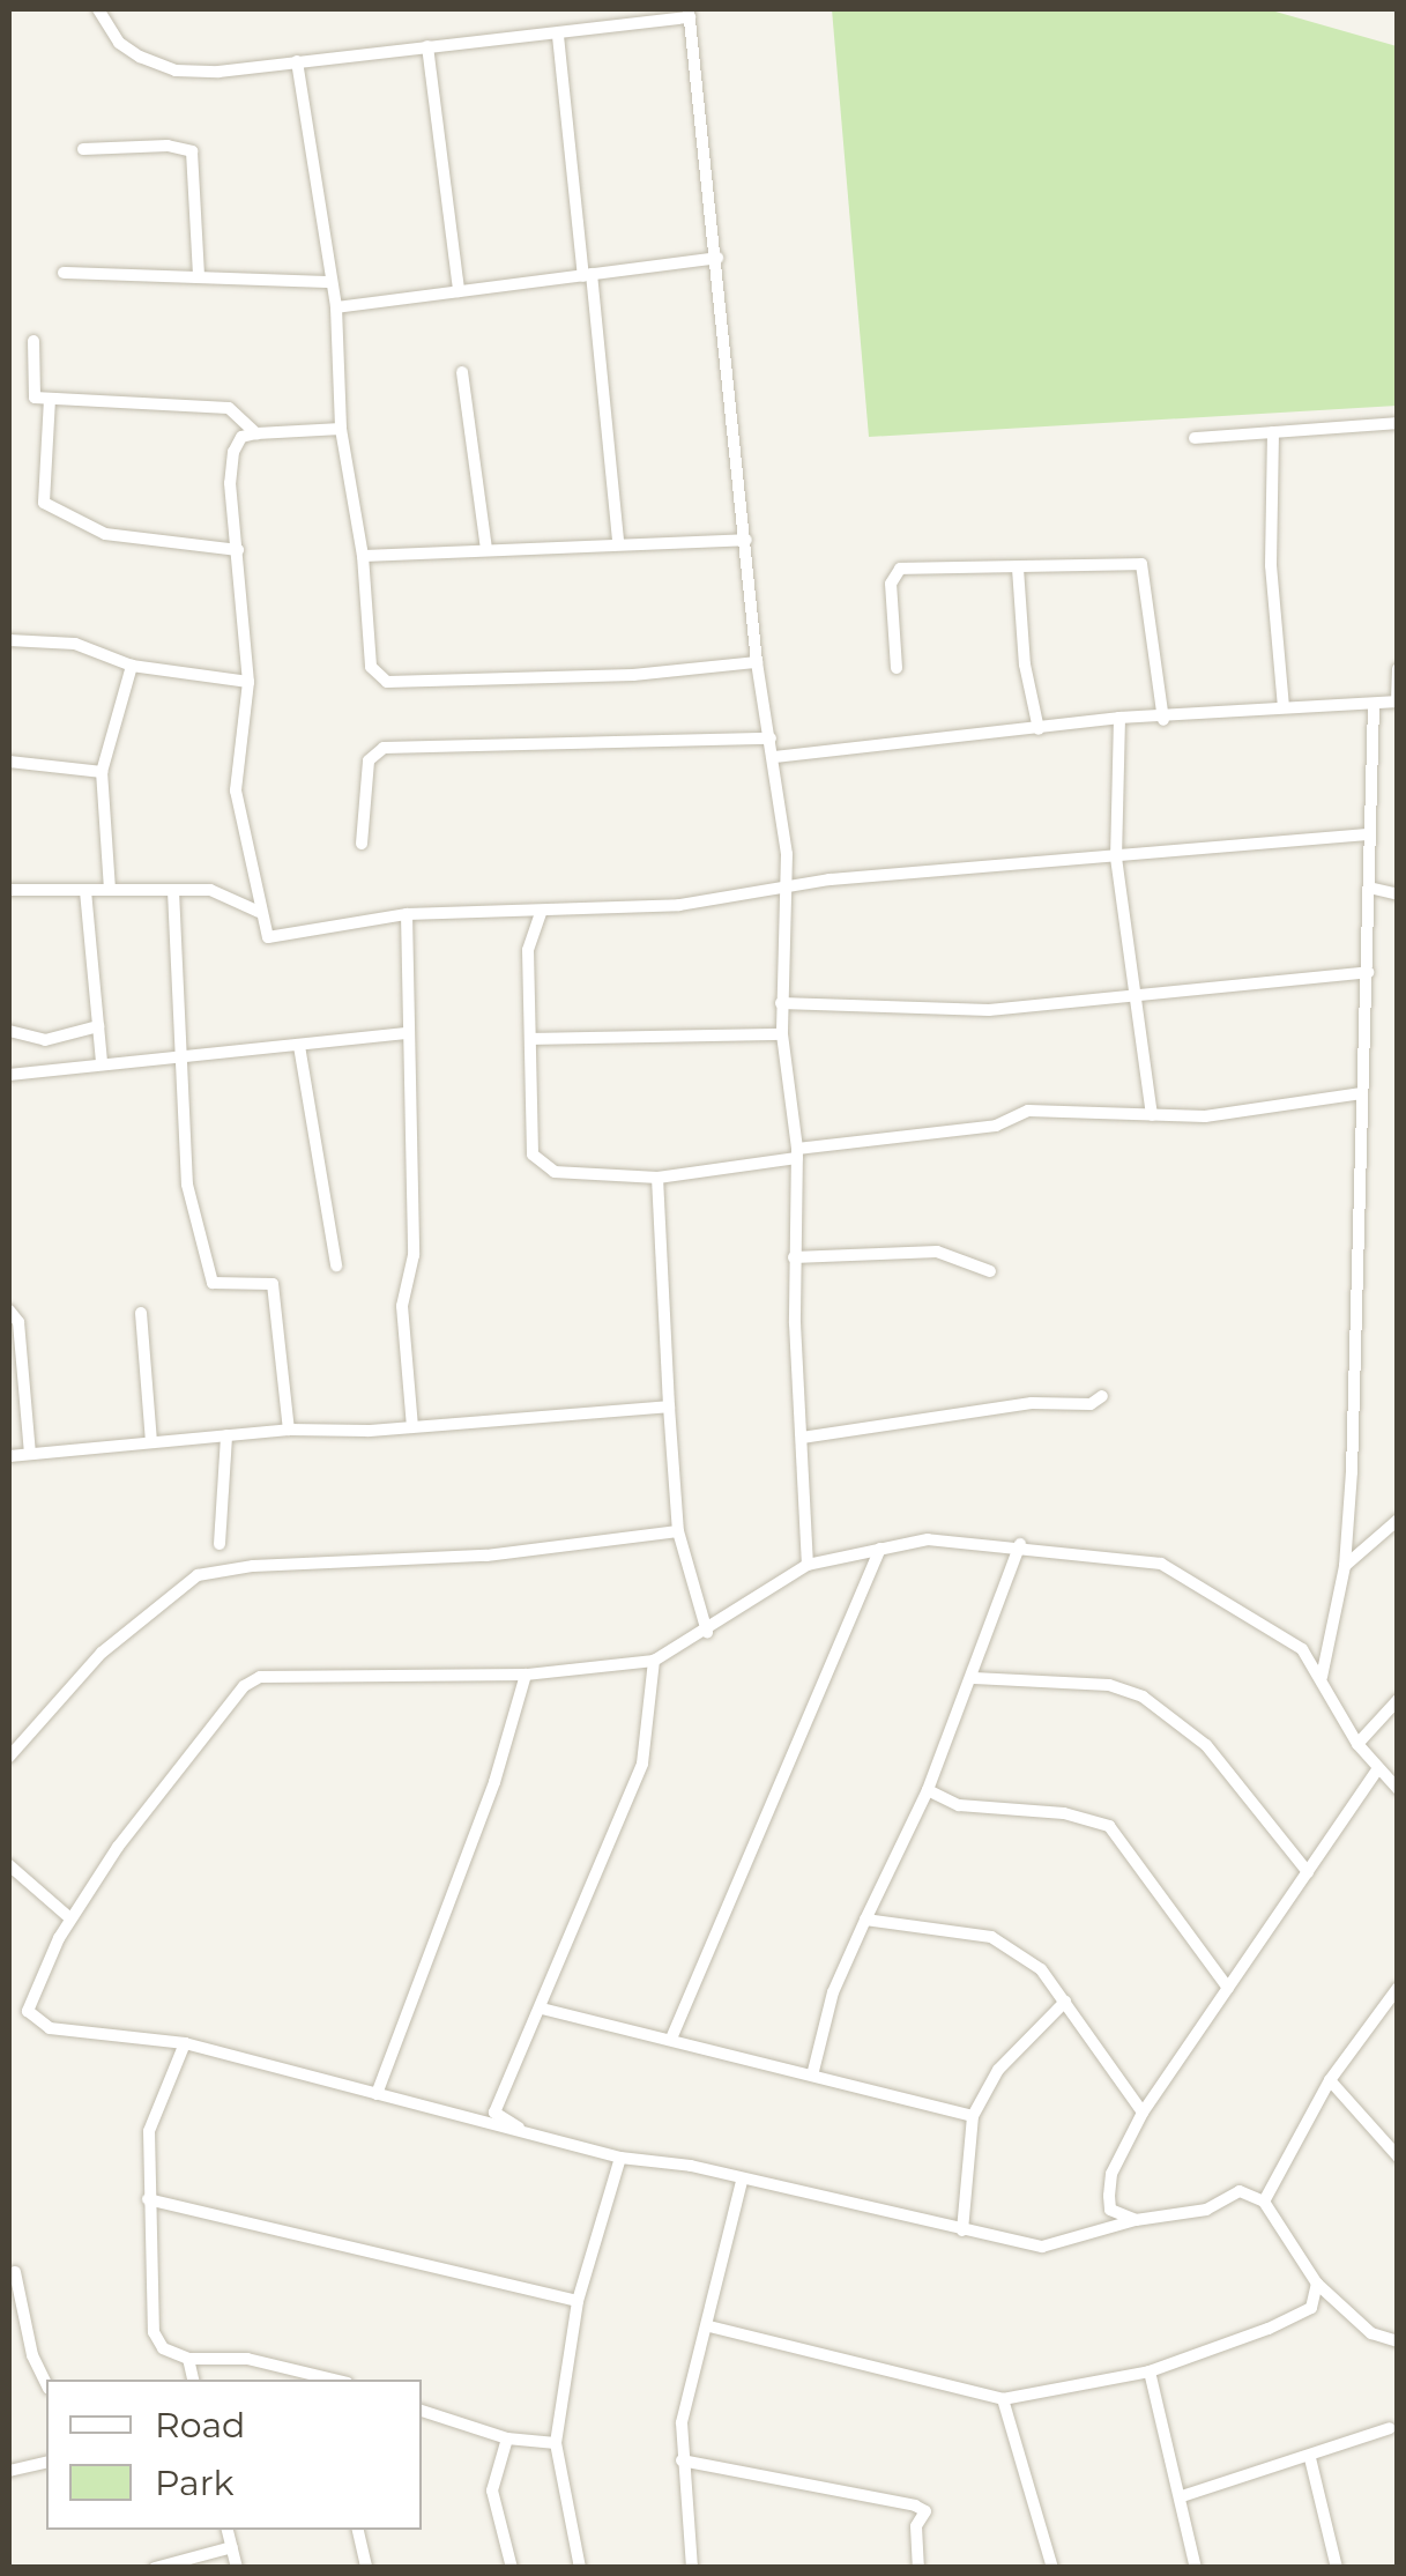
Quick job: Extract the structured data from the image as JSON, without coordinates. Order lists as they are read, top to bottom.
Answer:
{
  "legend": ["Road", "Park"]
}
